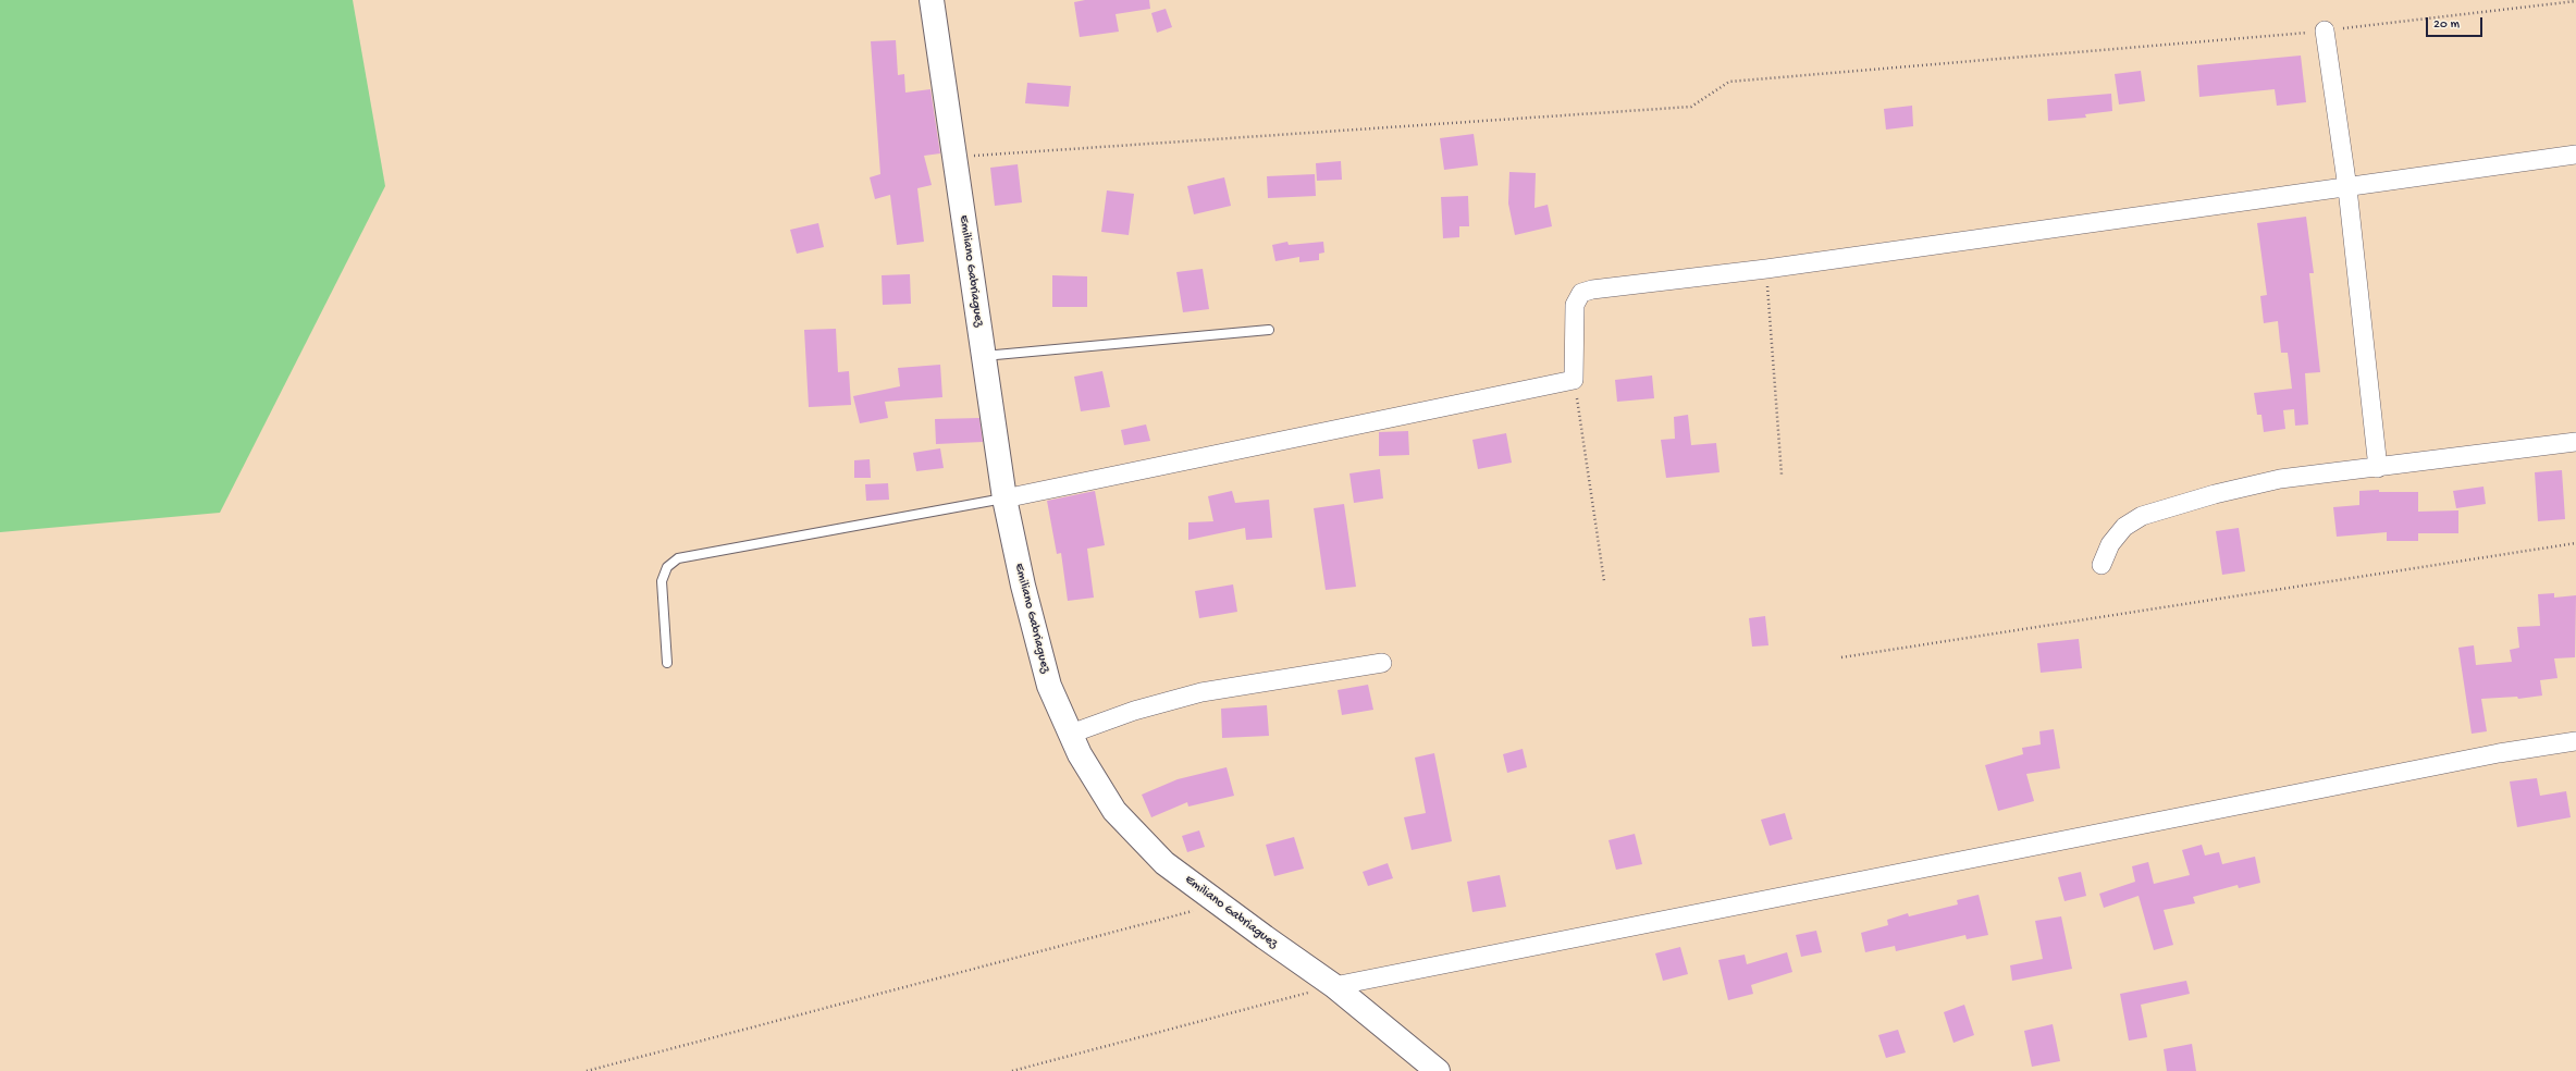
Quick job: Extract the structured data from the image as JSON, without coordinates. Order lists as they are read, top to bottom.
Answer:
{
  "streets": {
    "main road": ["Emiliano Gabriaguez"]
  },
  "scale_bar": "20 m"
}
